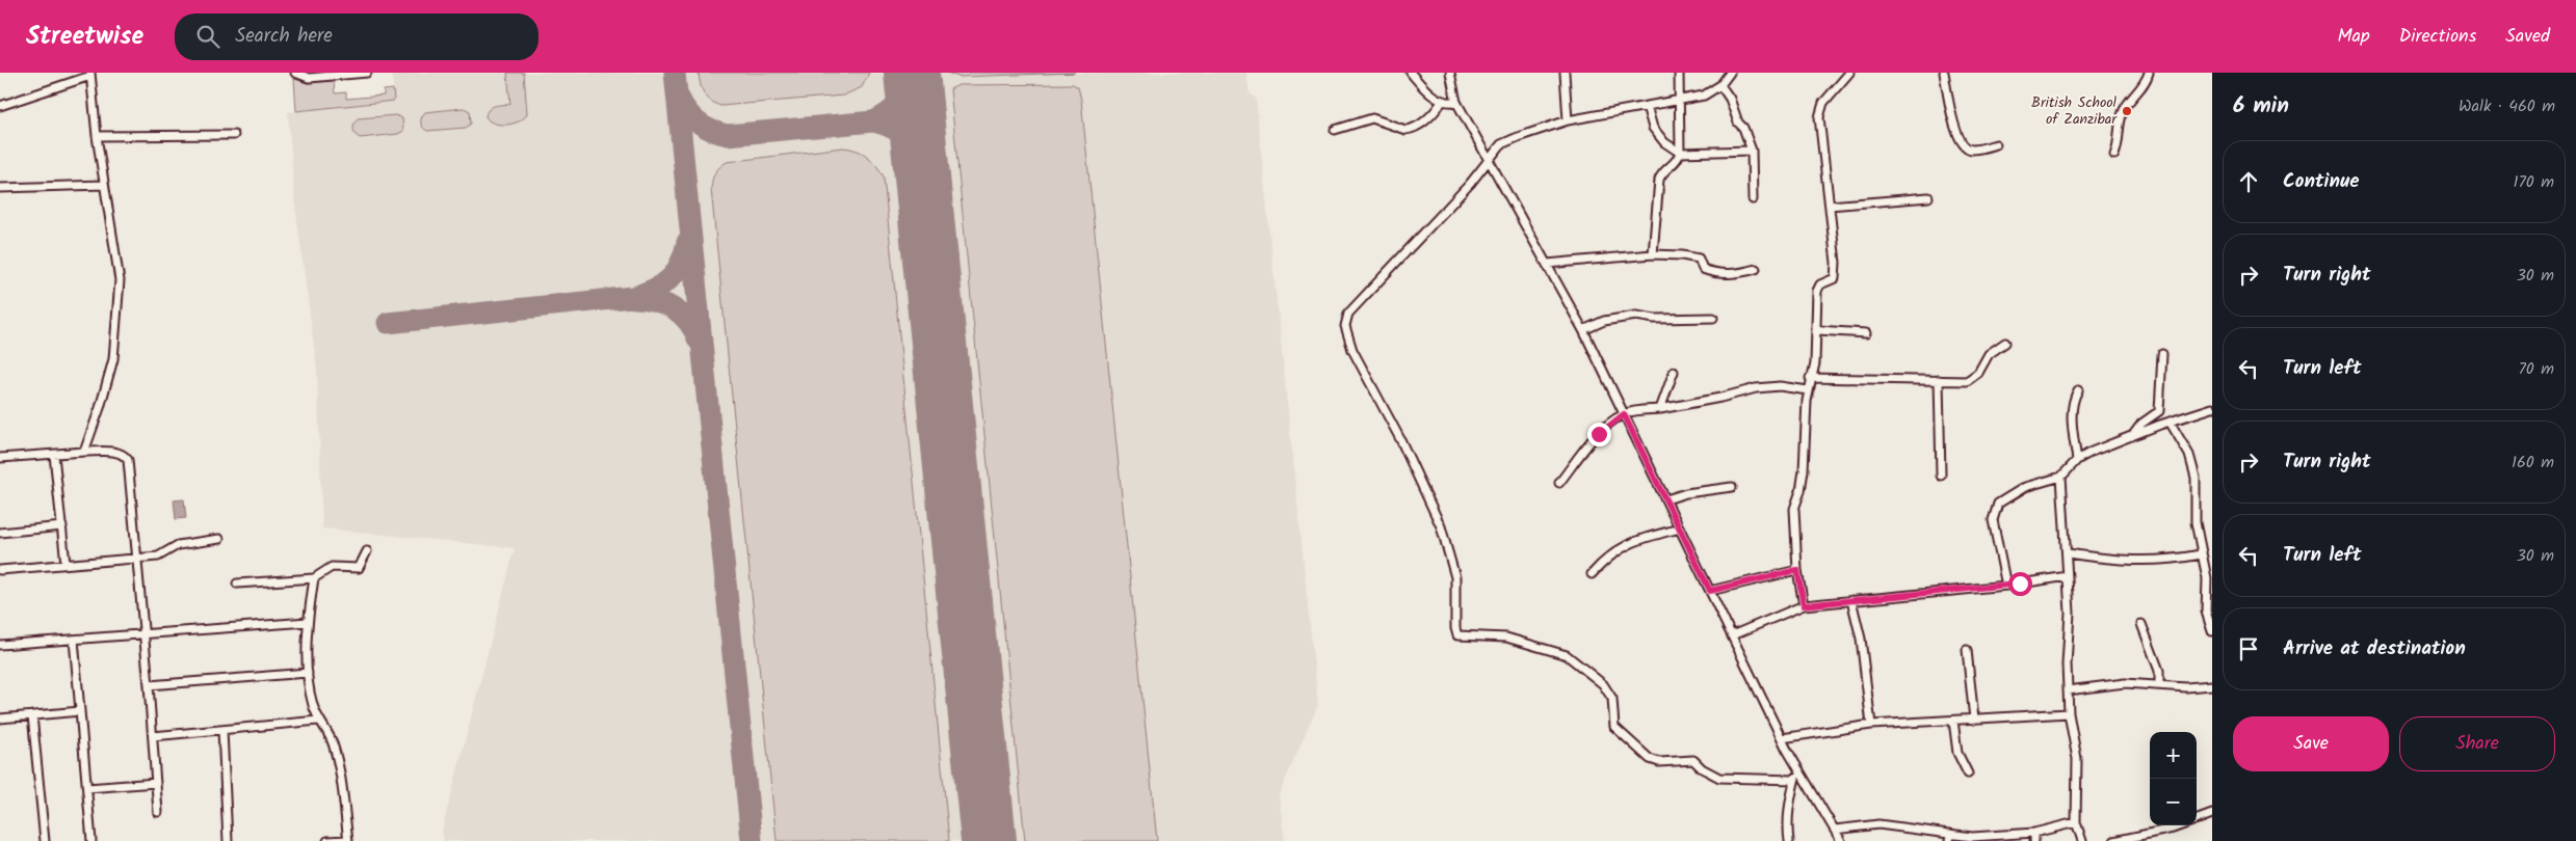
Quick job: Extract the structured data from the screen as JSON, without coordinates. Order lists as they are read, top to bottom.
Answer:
{
  "places": ["British School of Zanzibar"],
  "page": {
    "header": "Streetwise",
    "search": "Search here",
    "nav": ["Map", "Directions", "Saved"],
    "heading": ["6 min", "Walk · 460 m"],
    "list": [
      ["Continue", "170 m"],
      ["Turn right", "30 m"],
      ["Turn left", "70 m"],
      ["Turn right", "160 m"],
      ["Turn left", "30 m"],
      "Arrive at destination"
    ],
    "buttons": ["Save", "Share"],
    "map_buttons": ["+", "−"]
  }
}
